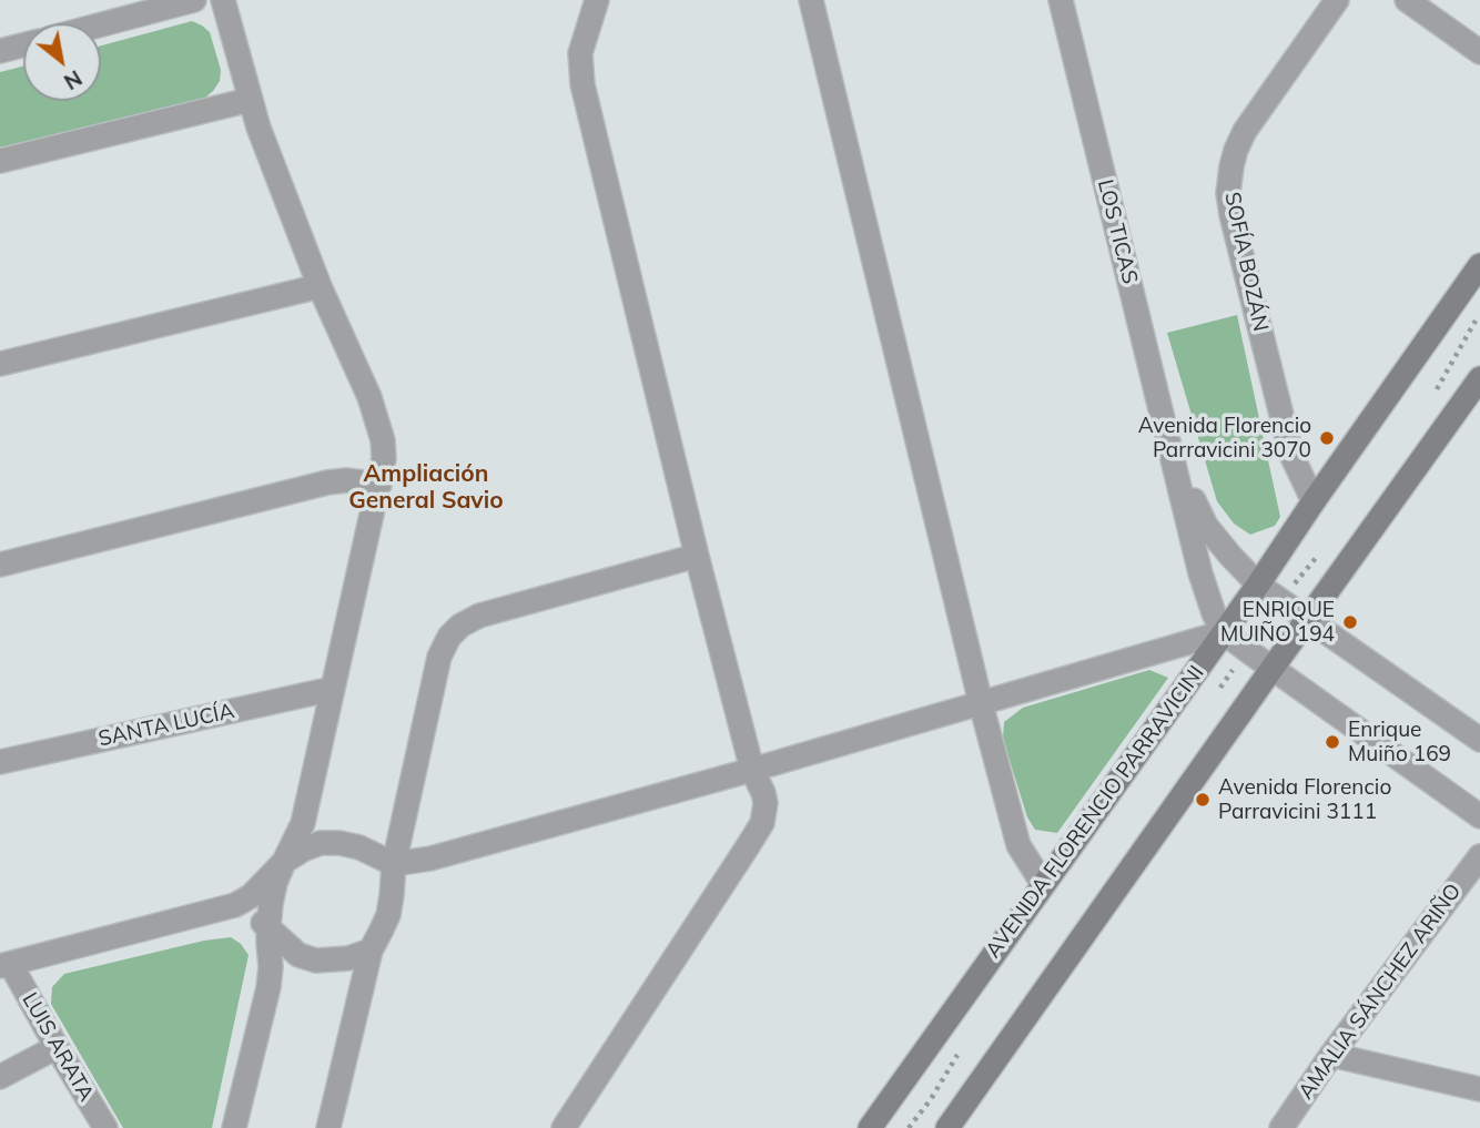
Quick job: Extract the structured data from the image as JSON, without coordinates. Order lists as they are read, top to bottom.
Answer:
{
  "streets": {
    "main road": ["AVENIDA FLORENCIO PARRAVICINI"],
    "street": [
      "LOS TICAS",
      "SOFÍA BOZÁN",
      "SANTA LUCÍA",
      "AMALIA SÁNCHEZ ARIÑO",
      "LUIS ARATA"
    ]
  },
  "crossings": [
    ["LOS TICAS", "AVENIDA FLORENCIO PARRAVICINI"],
    ["SOFÍA BOZÁN", "AVENIDA FLORENCIO PARRAVICINI"]
  ],
  "districts": ["Ampliación General Savio"],
  "places": [
    "Avenida Florencio Parravicini 3070",
    "ENRIQUE MUIÑO 194",
    "Enrique Muiño 169",
    "Avenida Florencio Parravicini 3111"
  ],
  "north": "bottom right"
}
